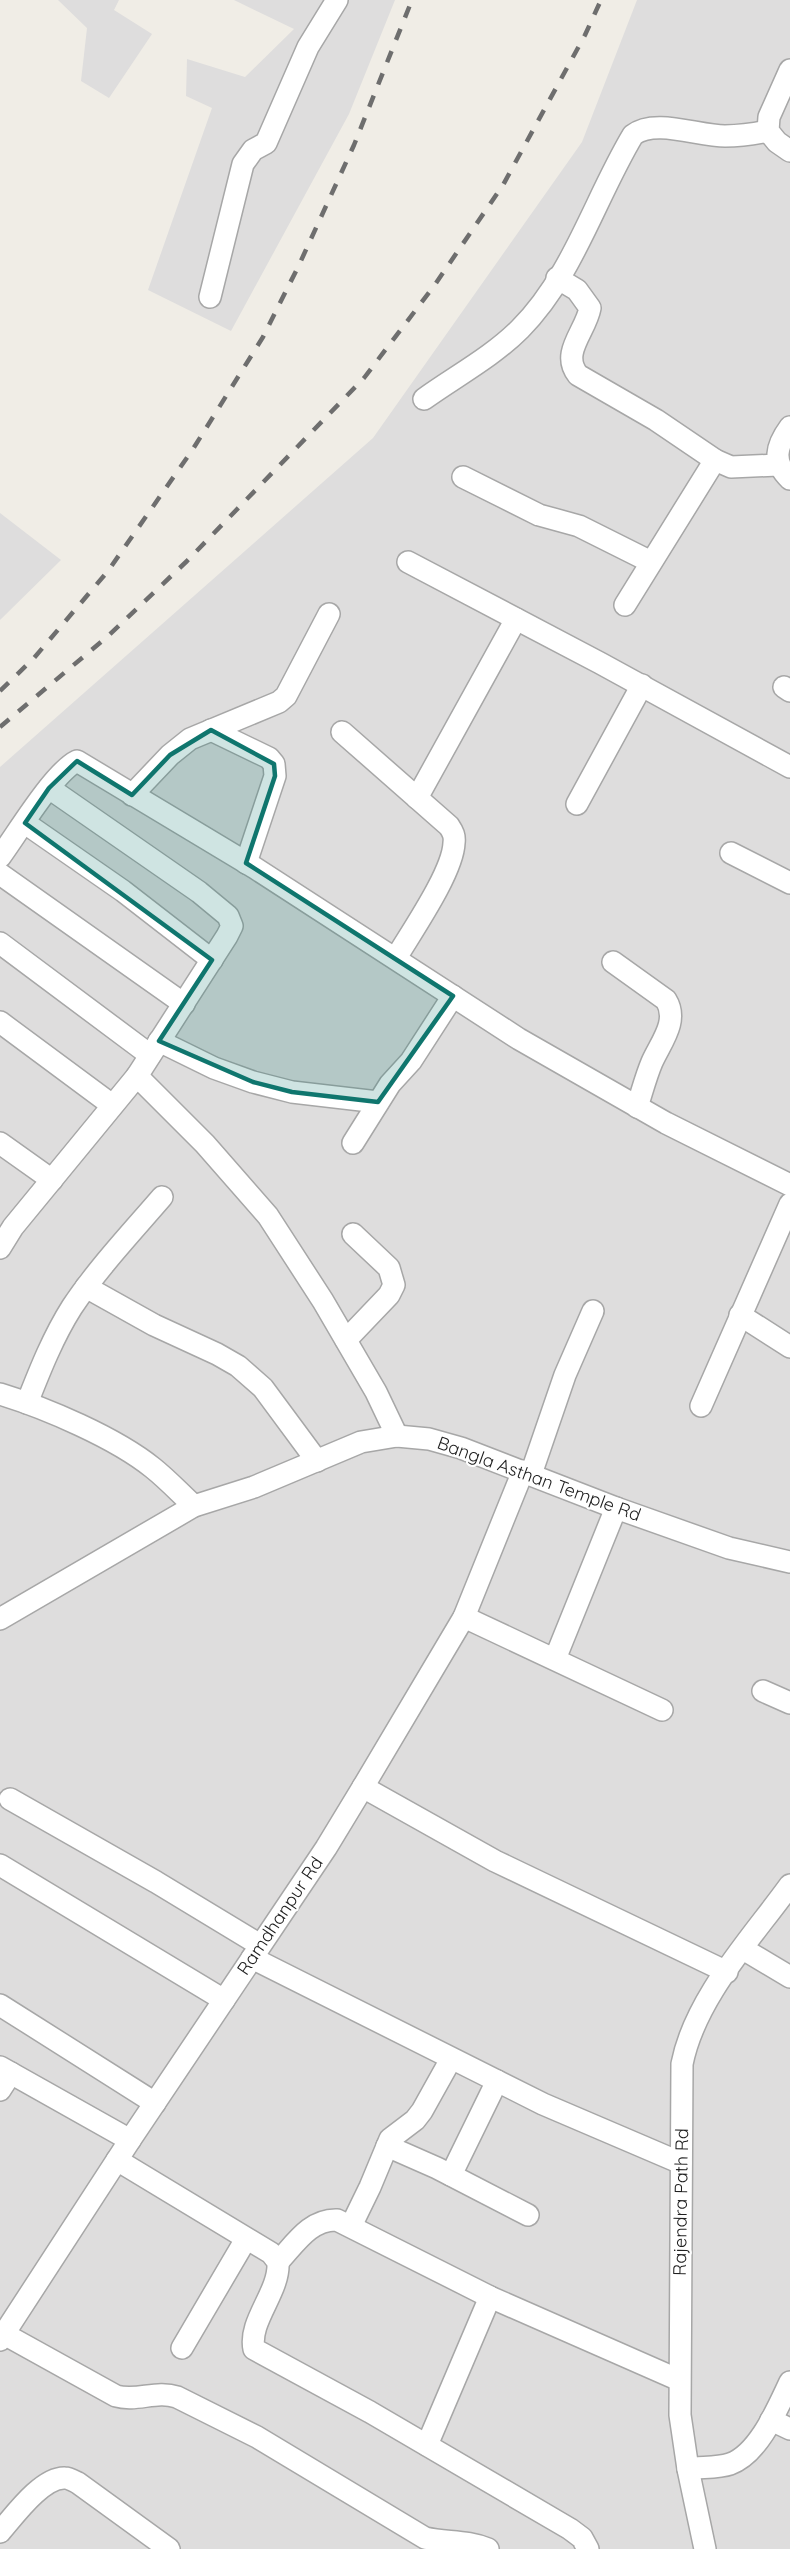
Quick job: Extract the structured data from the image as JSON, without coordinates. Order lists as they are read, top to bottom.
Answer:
{
  "streets": {
    "street": ["Bangla Asthan Temple Rd", "Ramdhanpur Rd", "Rajendra Path Rd"]
  },
  "crossings": [
    ["Bangla Asthan Temple Rd", "Ramdhanpur Rd"]
  ]
}
